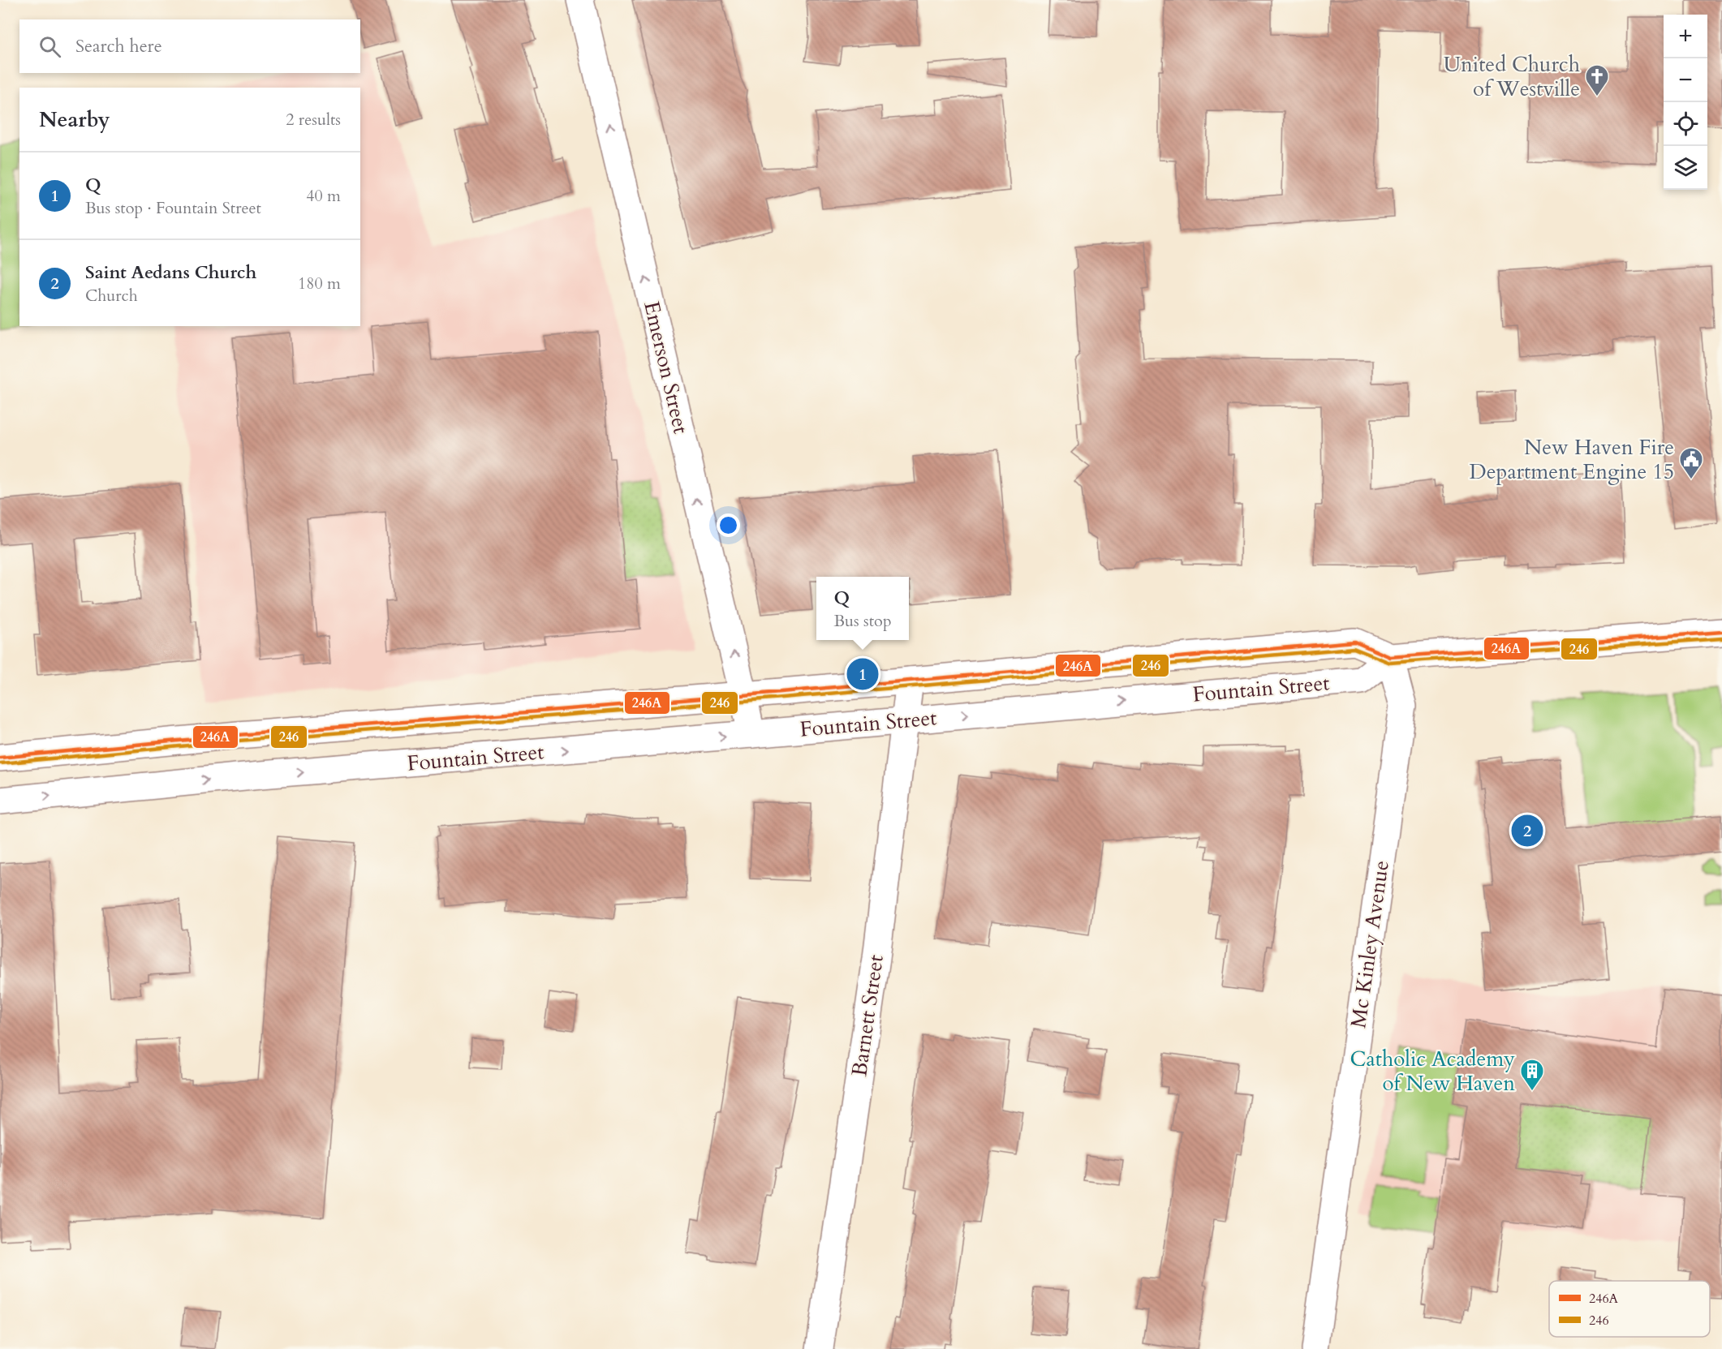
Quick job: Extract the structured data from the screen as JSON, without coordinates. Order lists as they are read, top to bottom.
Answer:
{
  "streets": {
    "main road": [
      "Emerson Street",
      "Fountain Street",
      "Mc Kinley Avenue",
      "Barnett Street"
    ]
  },
  "crossings": [
    ["Emerson Street", "Fountain Street"],
    ["Fountain Street", "Mc Kinley Avenue"],
    ["Fountain Street", "Barnett Street"]
  ],
  "one_way": ["Emerson Street"],
  "places": {
    "church": ["United Church of Westville"],
    "public building": ["New Haven Fire Department Engine 15"],
    "building": ["Catholic Academy of New Haven"]
  },
  "lines": ["transit line 246A", "transit line 246"],
  "legend": ["246A", "246"],
  "page": {
    "map_buttons": ["+", "−"],
    "search": "Search here",
    "heading": ["Nearby", "2 results"],
    "list": [
      {
        "mark": "1",
        "name": "Q",
        "note": "Bus stop · Fountain Street",
        "value": "40 m"
      },
      {
        "mark": "2",
        "name": "Saint Aedans Church",
        "note": "Church",
        "value": "180 m"
      }
    ],
    "popup": ["Q", "Bus stop"],
    "pins": ["1", "2"]
  }
}
